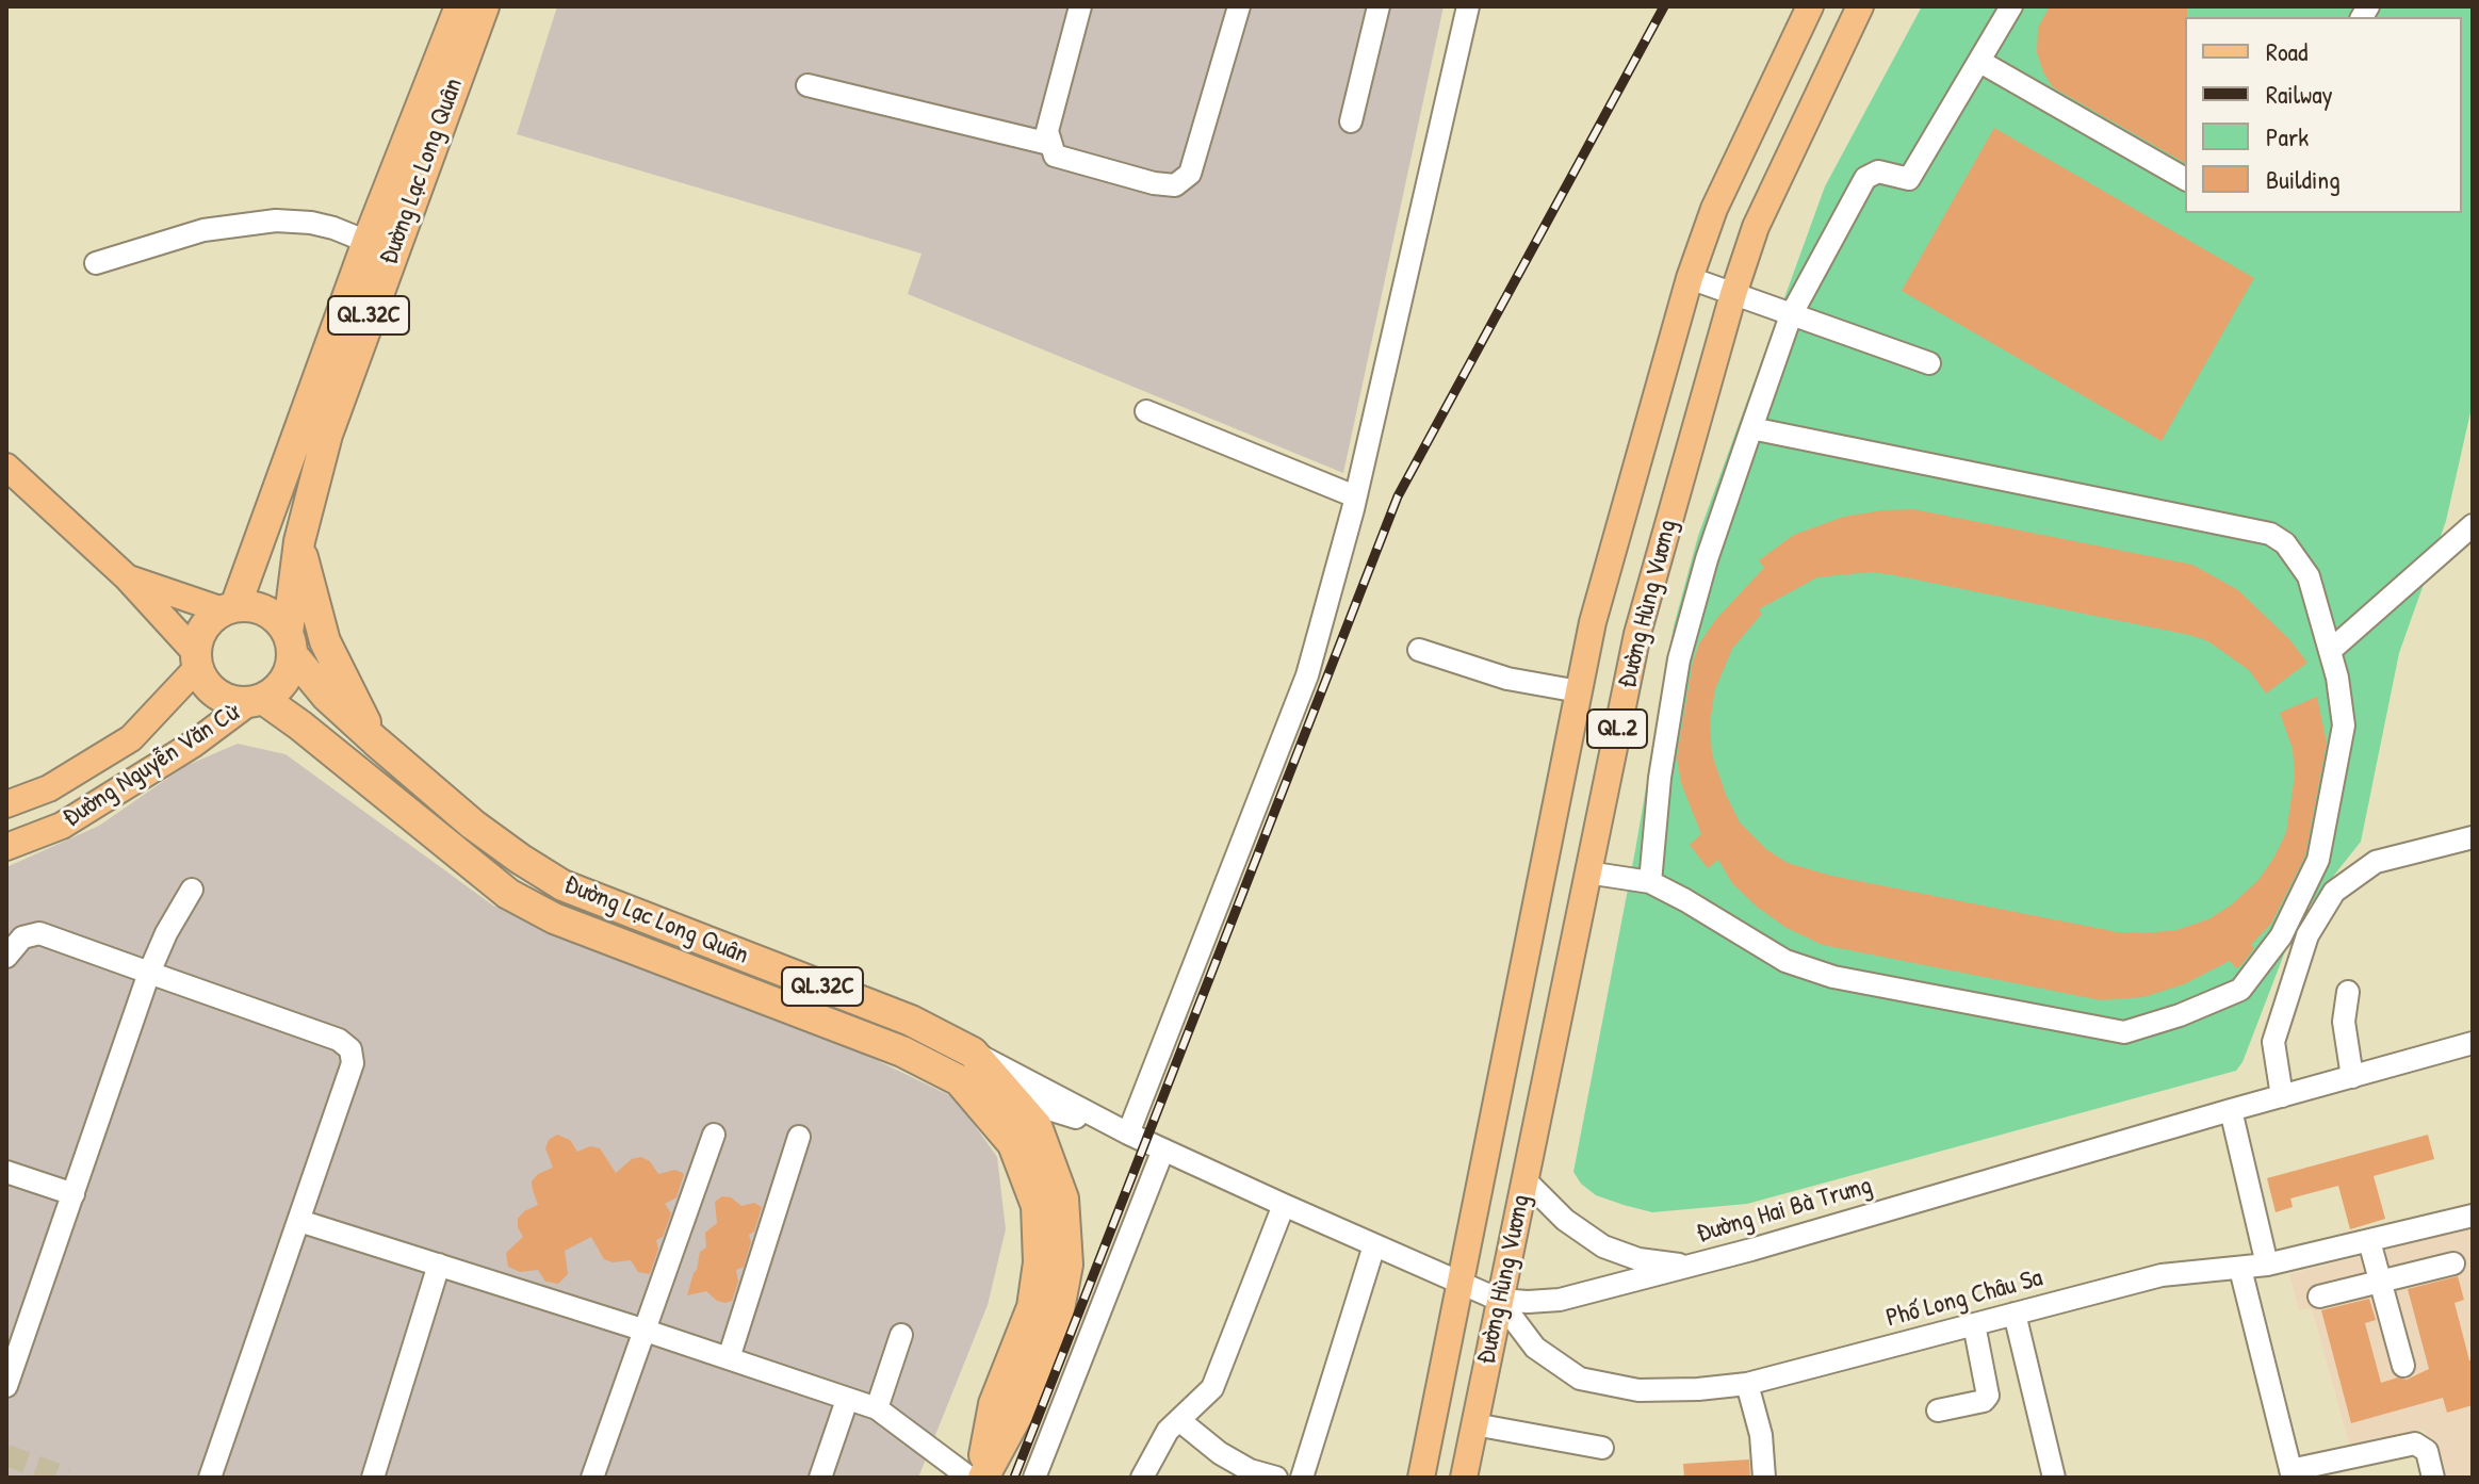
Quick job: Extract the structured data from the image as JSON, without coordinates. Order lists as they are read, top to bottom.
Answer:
{
  "streets": {
    "highway": ["Đường Lạc Long Quân", "QL.32C"],
    "main road": ["Đường Hùng Vương", "QL.2", "Đường Nguyễn Văn Cừ"],
    "street": ["Đường Hai Bà Trưng", "Phố Long Châu Sa"]
  },
  "crossings": [
    ["Đường Lạc Long Quân", "QL.32C"],
    ["Đường Lạc Long Quân", "Đường Nguyễn Văn Cừ"],
    ["Đường Lạc Long Quân", "Đường Hai Bà Trưng"],
    ["QL.32C", "Đường Nguyễn Văn Cừ"],
    ["Đường Hùng Vương", "Đường Hai Bà Trưng"],
    ["Đường Hùng Vương", "Phố Long Châu Sa"],
    ["Đường Hai Bà Trưng", "Phố Long Châu Sa"]
  ],
  "legend": [
    "Road",
    "Railway",
    "Park",
    "Building"
  ]
}
